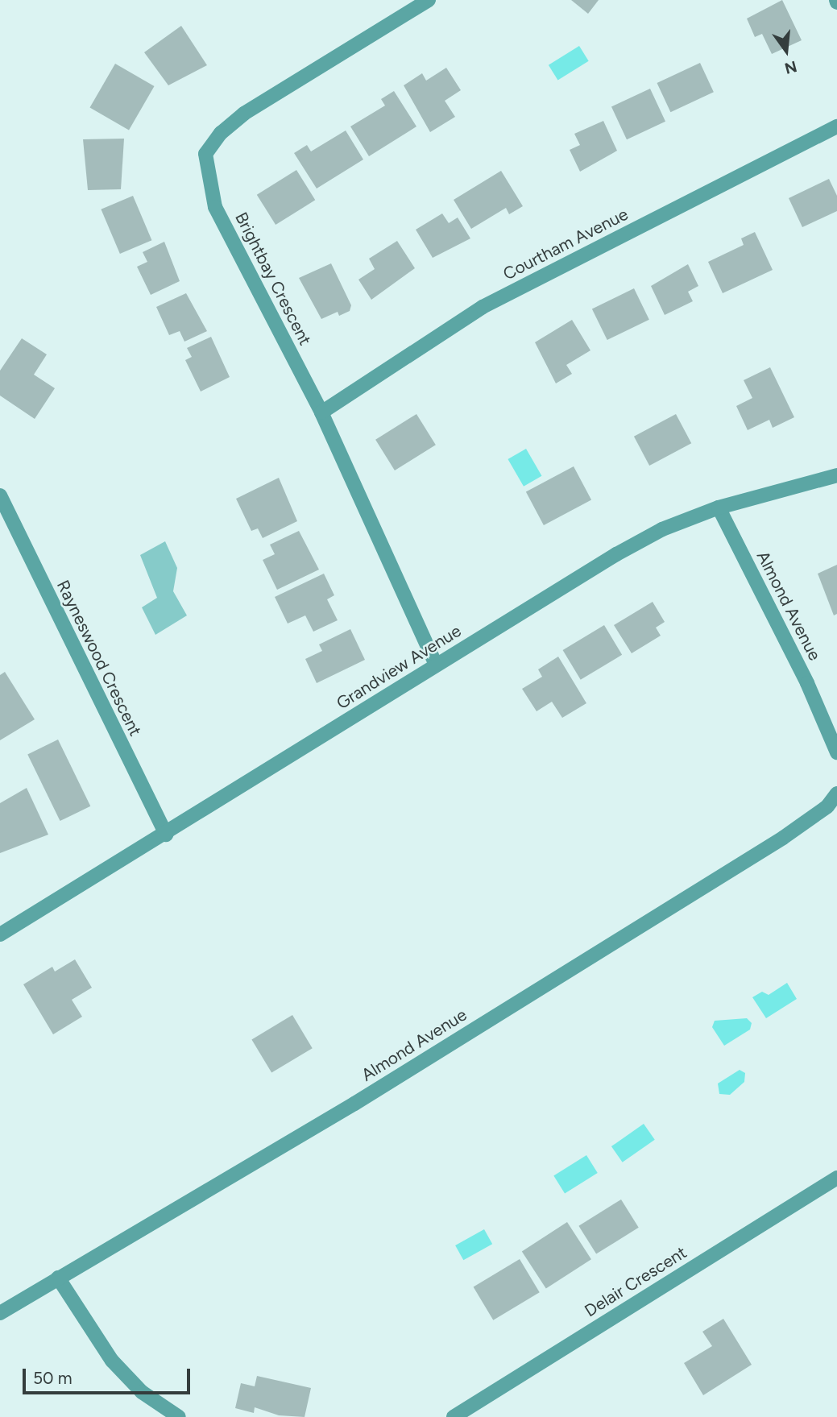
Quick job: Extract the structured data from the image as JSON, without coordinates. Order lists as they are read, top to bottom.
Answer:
{
  "streets": {
    "street": [
      "Courtham Avenue",
      "Brightbay Crescent",
      "Almond Avenue",
      "Rayneswood Crescent",
      "Grandview Avenue",
      "Delair Crescent"
    ]
  },
  "crossings": [
    ["Courtham Avenue", "Brightbay Crescent"],
    ["Brightbay Crescent", "Grandview Avenue"],
    ["Almond Avenue", "Grandview Avenue"],
    ["Rayneswood Crescent", "Grandview Avenue"]
  ],
  "scale_bar": "50 m",
  "north": "bottom"
}
